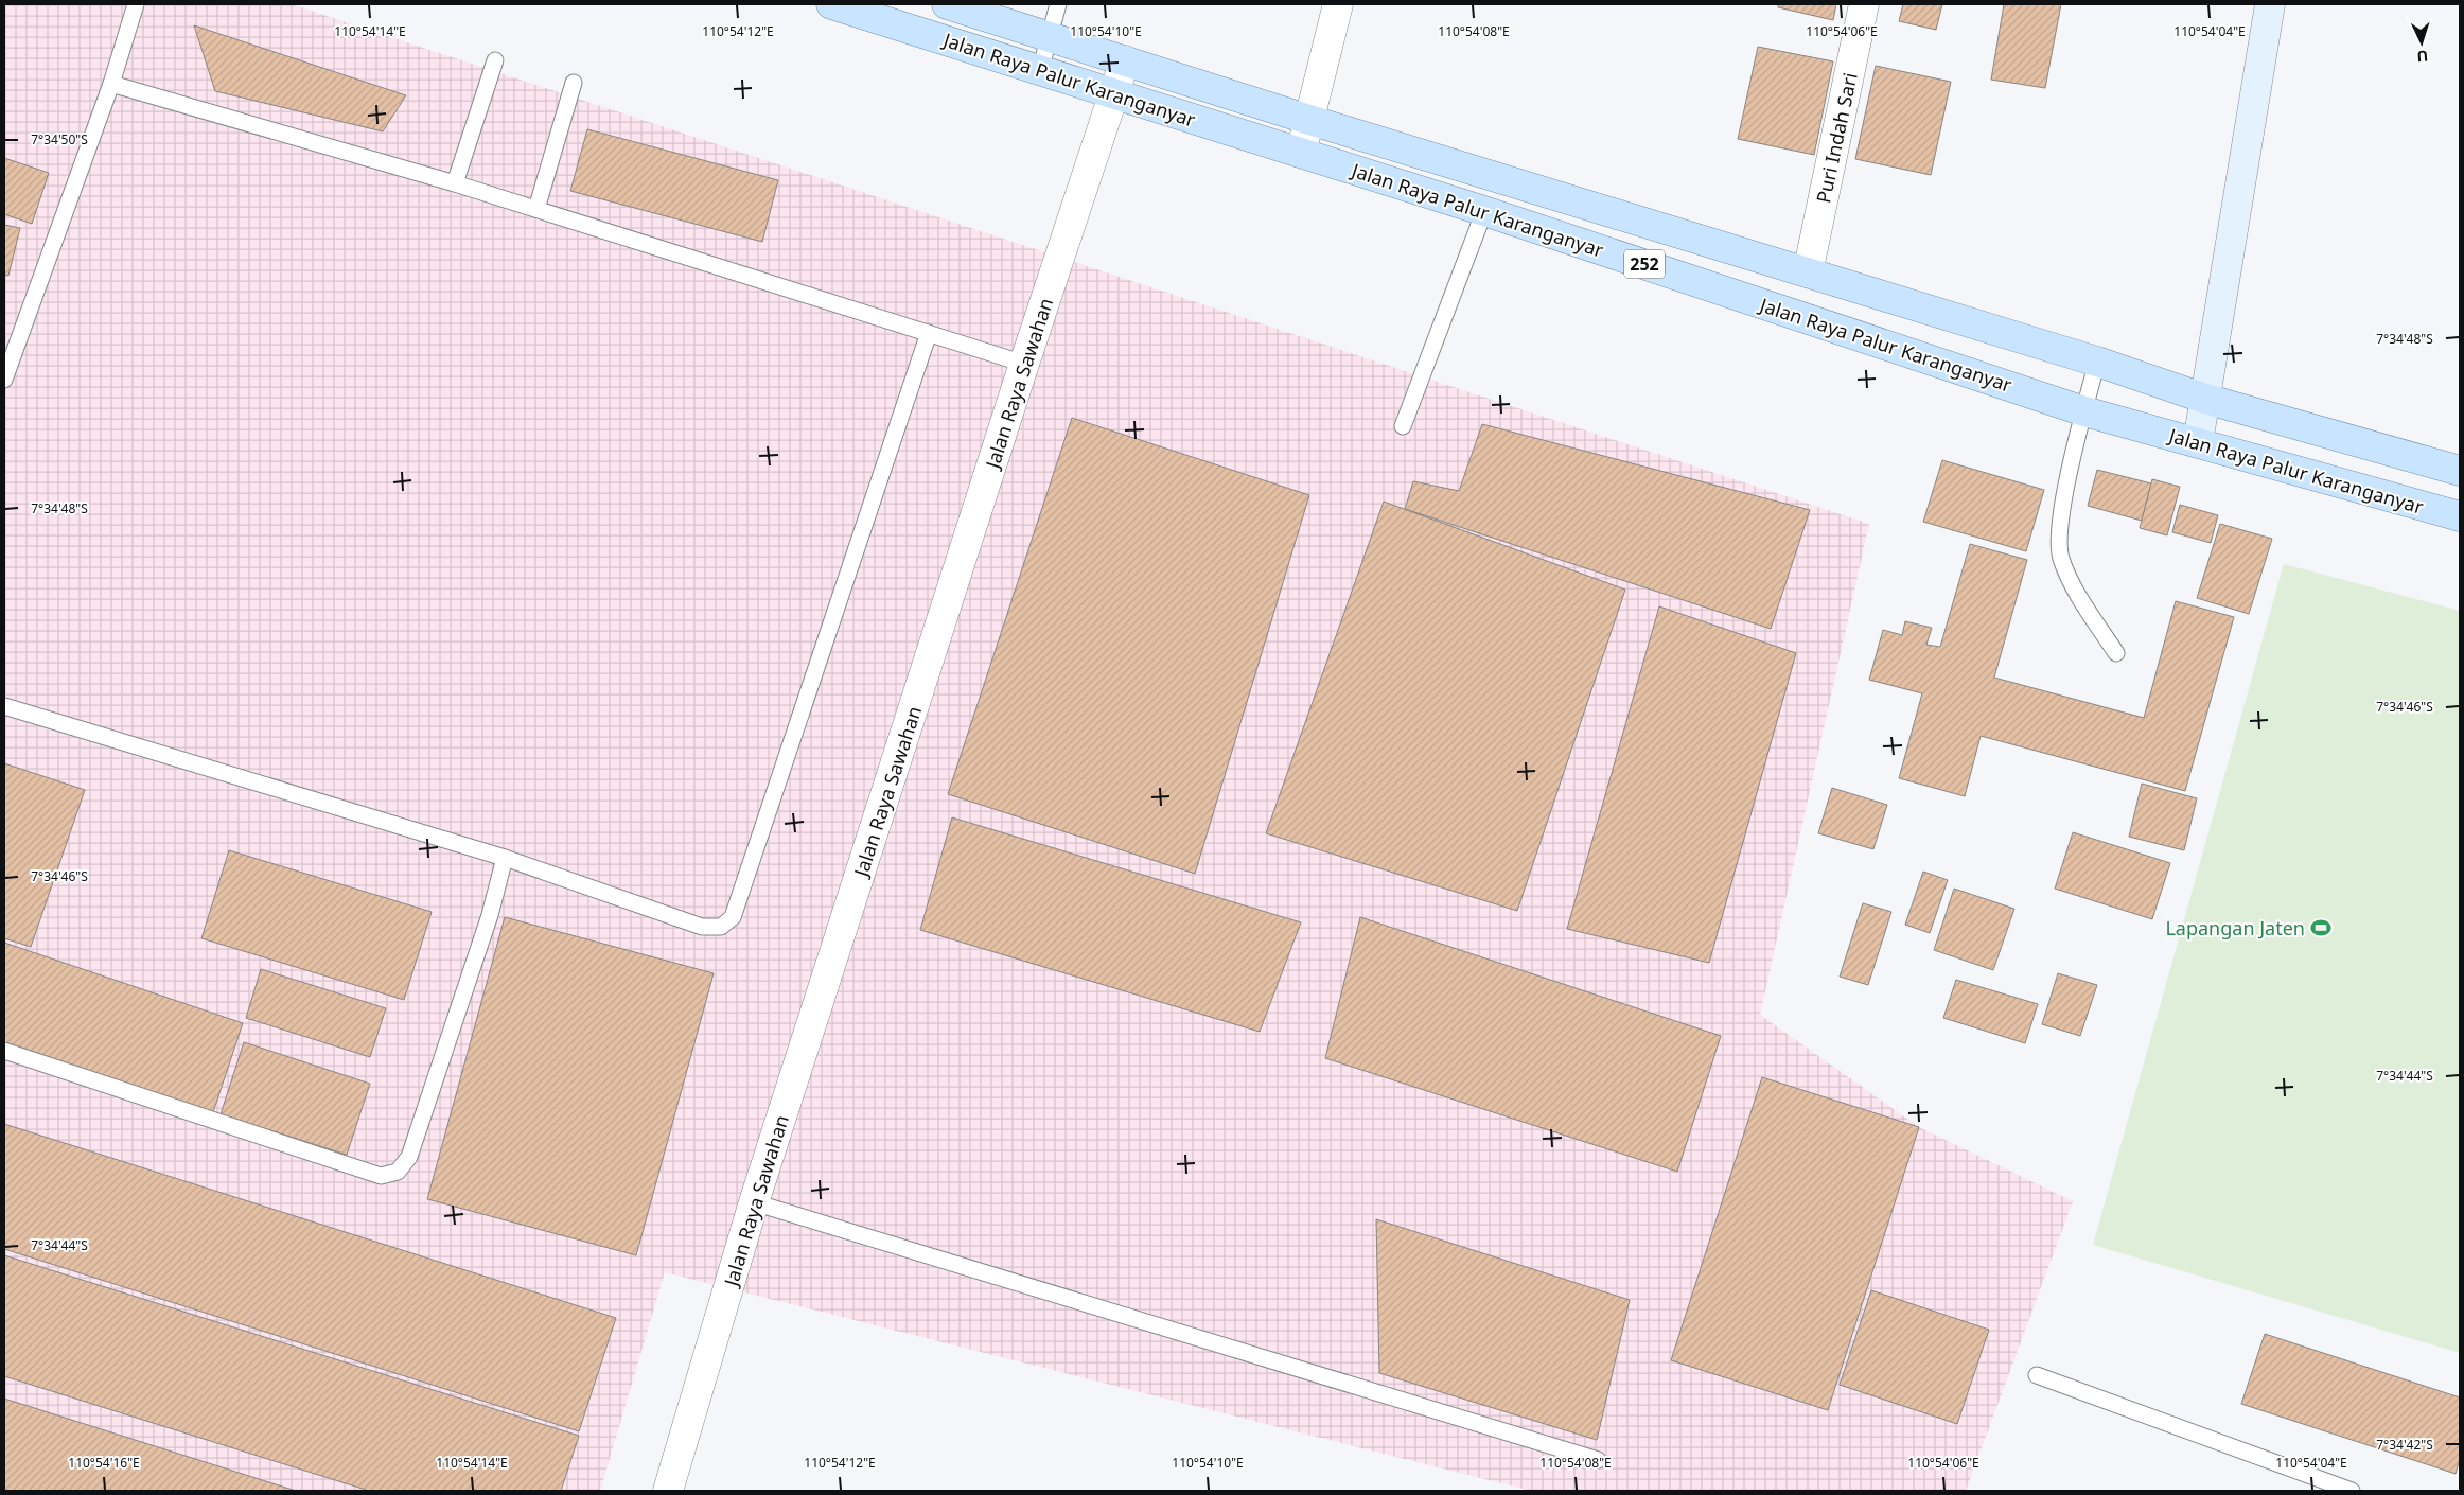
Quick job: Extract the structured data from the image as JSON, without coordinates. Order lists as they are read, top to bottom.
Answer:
{
  "streets": {
    "main road": ["Jalan Raya Palur Karanganyar", "252"],
    "street": ["Puri Indah Sari", "Jalan Raya Sawahan"]
  },
  "crossings": [
    ["Jalan Raya Palur Karanganyar", "Puri Indah Sari"],
    ["Jalan Raya Palur Karanganyar", "Jalan Raya Sawahan"]
  ],
  "places": {
    "sports": ["Lapangan Jaten"]
  },
  "north": "bottom",
  "coordinates": [
    "110°54'14\"E",
    "110°54'12\"E",
    "110°54'10\"E",
    "110°54'08\"E",
    "110°54'06\"E",
    "110°54'04\"E",
    "7°34'50\"S",
    "7°34'48\"S",
    "7°34'46\"S",
    "7°34'44\"S",
    "7°34'42\"S",
    "110°54'16\"E"
  ]
}
